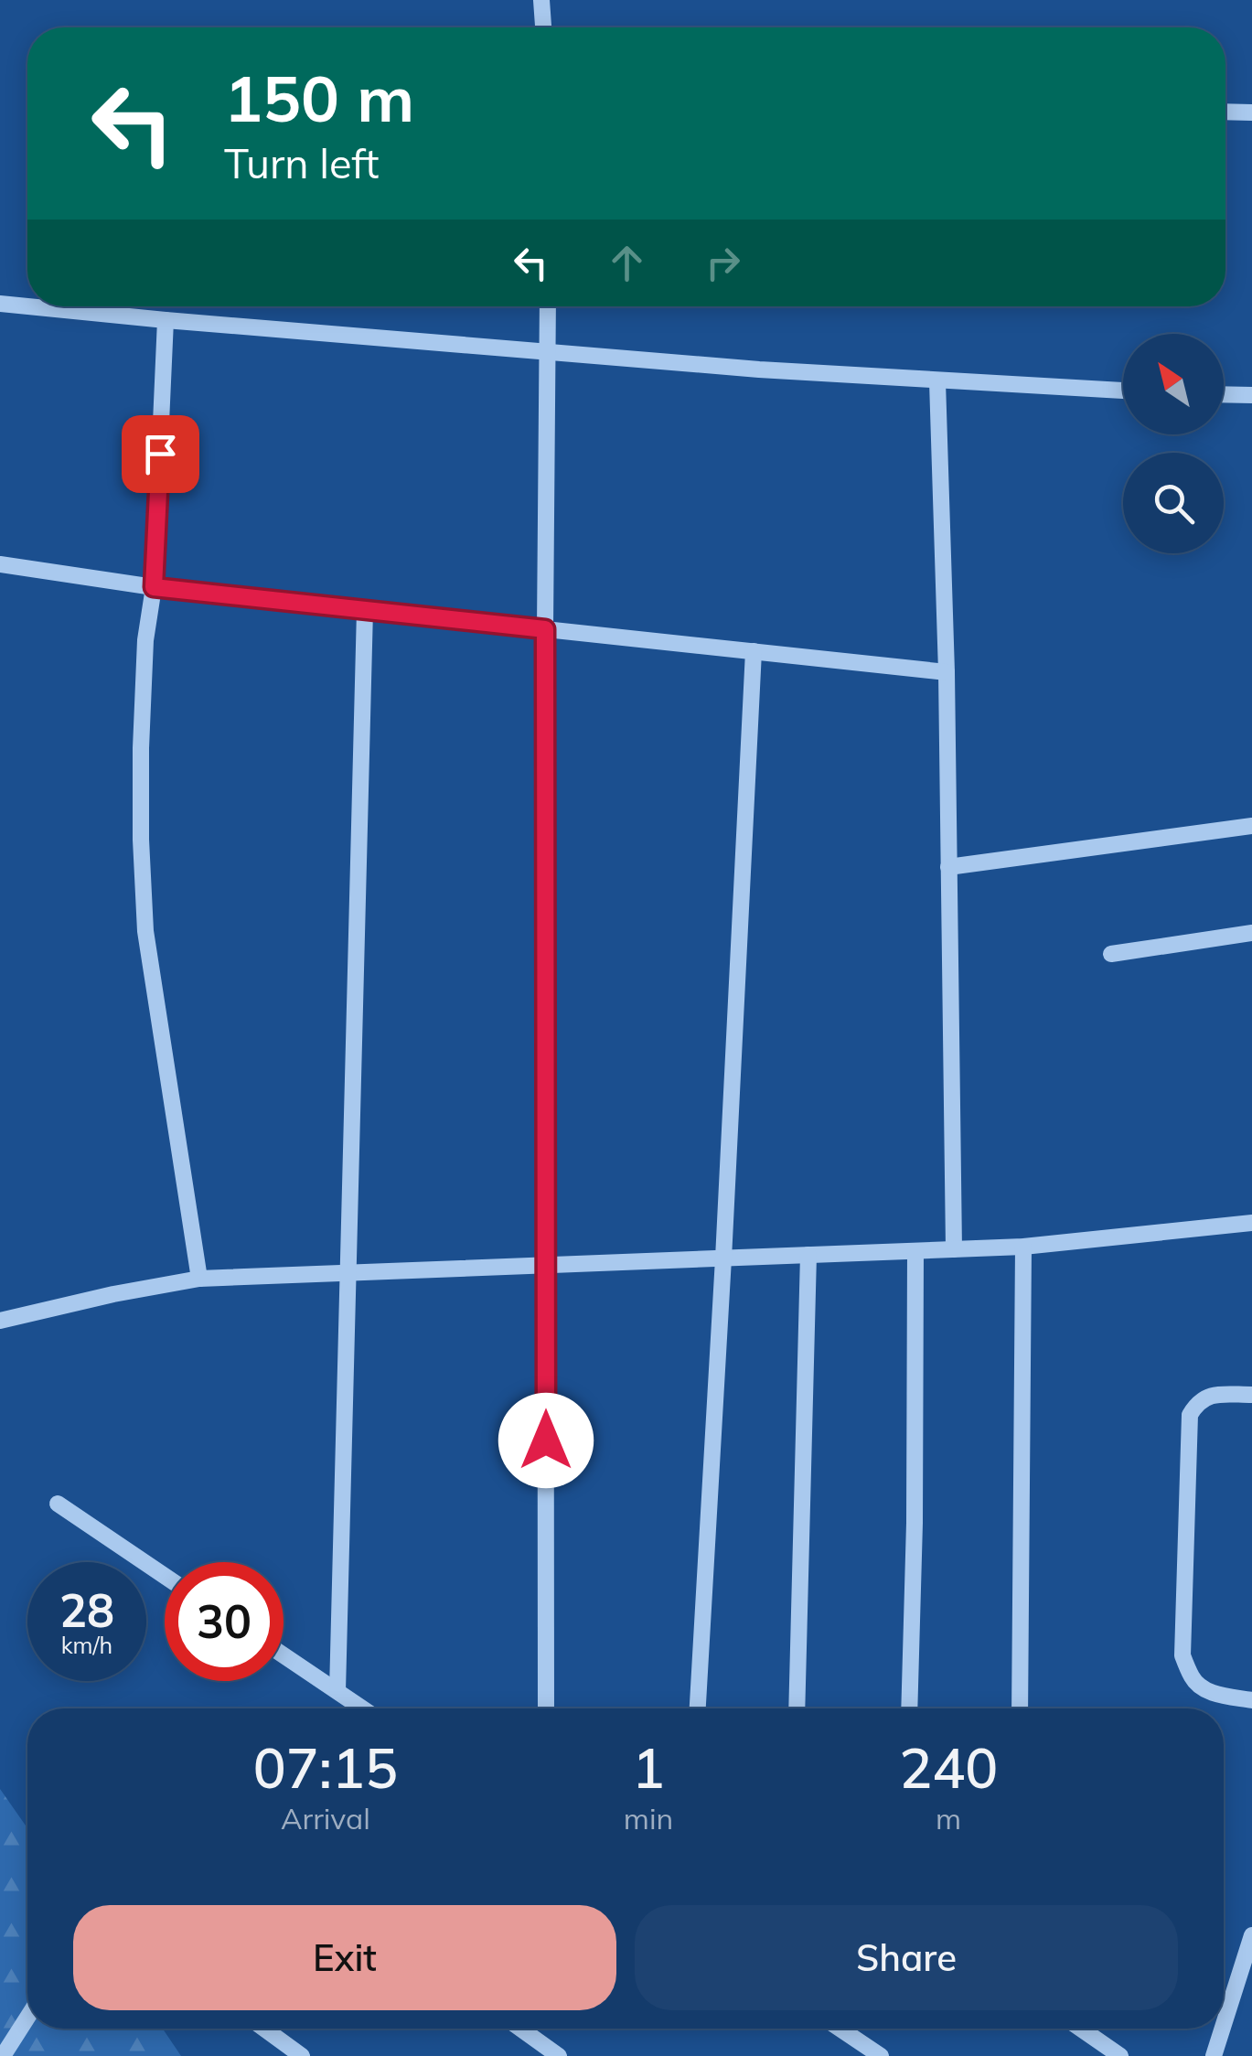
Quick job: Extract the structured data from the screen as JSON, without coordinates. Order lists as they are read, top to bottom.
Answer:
{
  "north": "top left",
  "page": {
    "turn": ["150 m", "Turn left"],
    "speed": "28 km/h",
    "limit": "30",
    "eta": [
      "07:15",
      "Arrival",
      "1",
      "min",
      "240",
      "m"
    ],
    "buttons": ["Exit", "Share"]
  }
}
